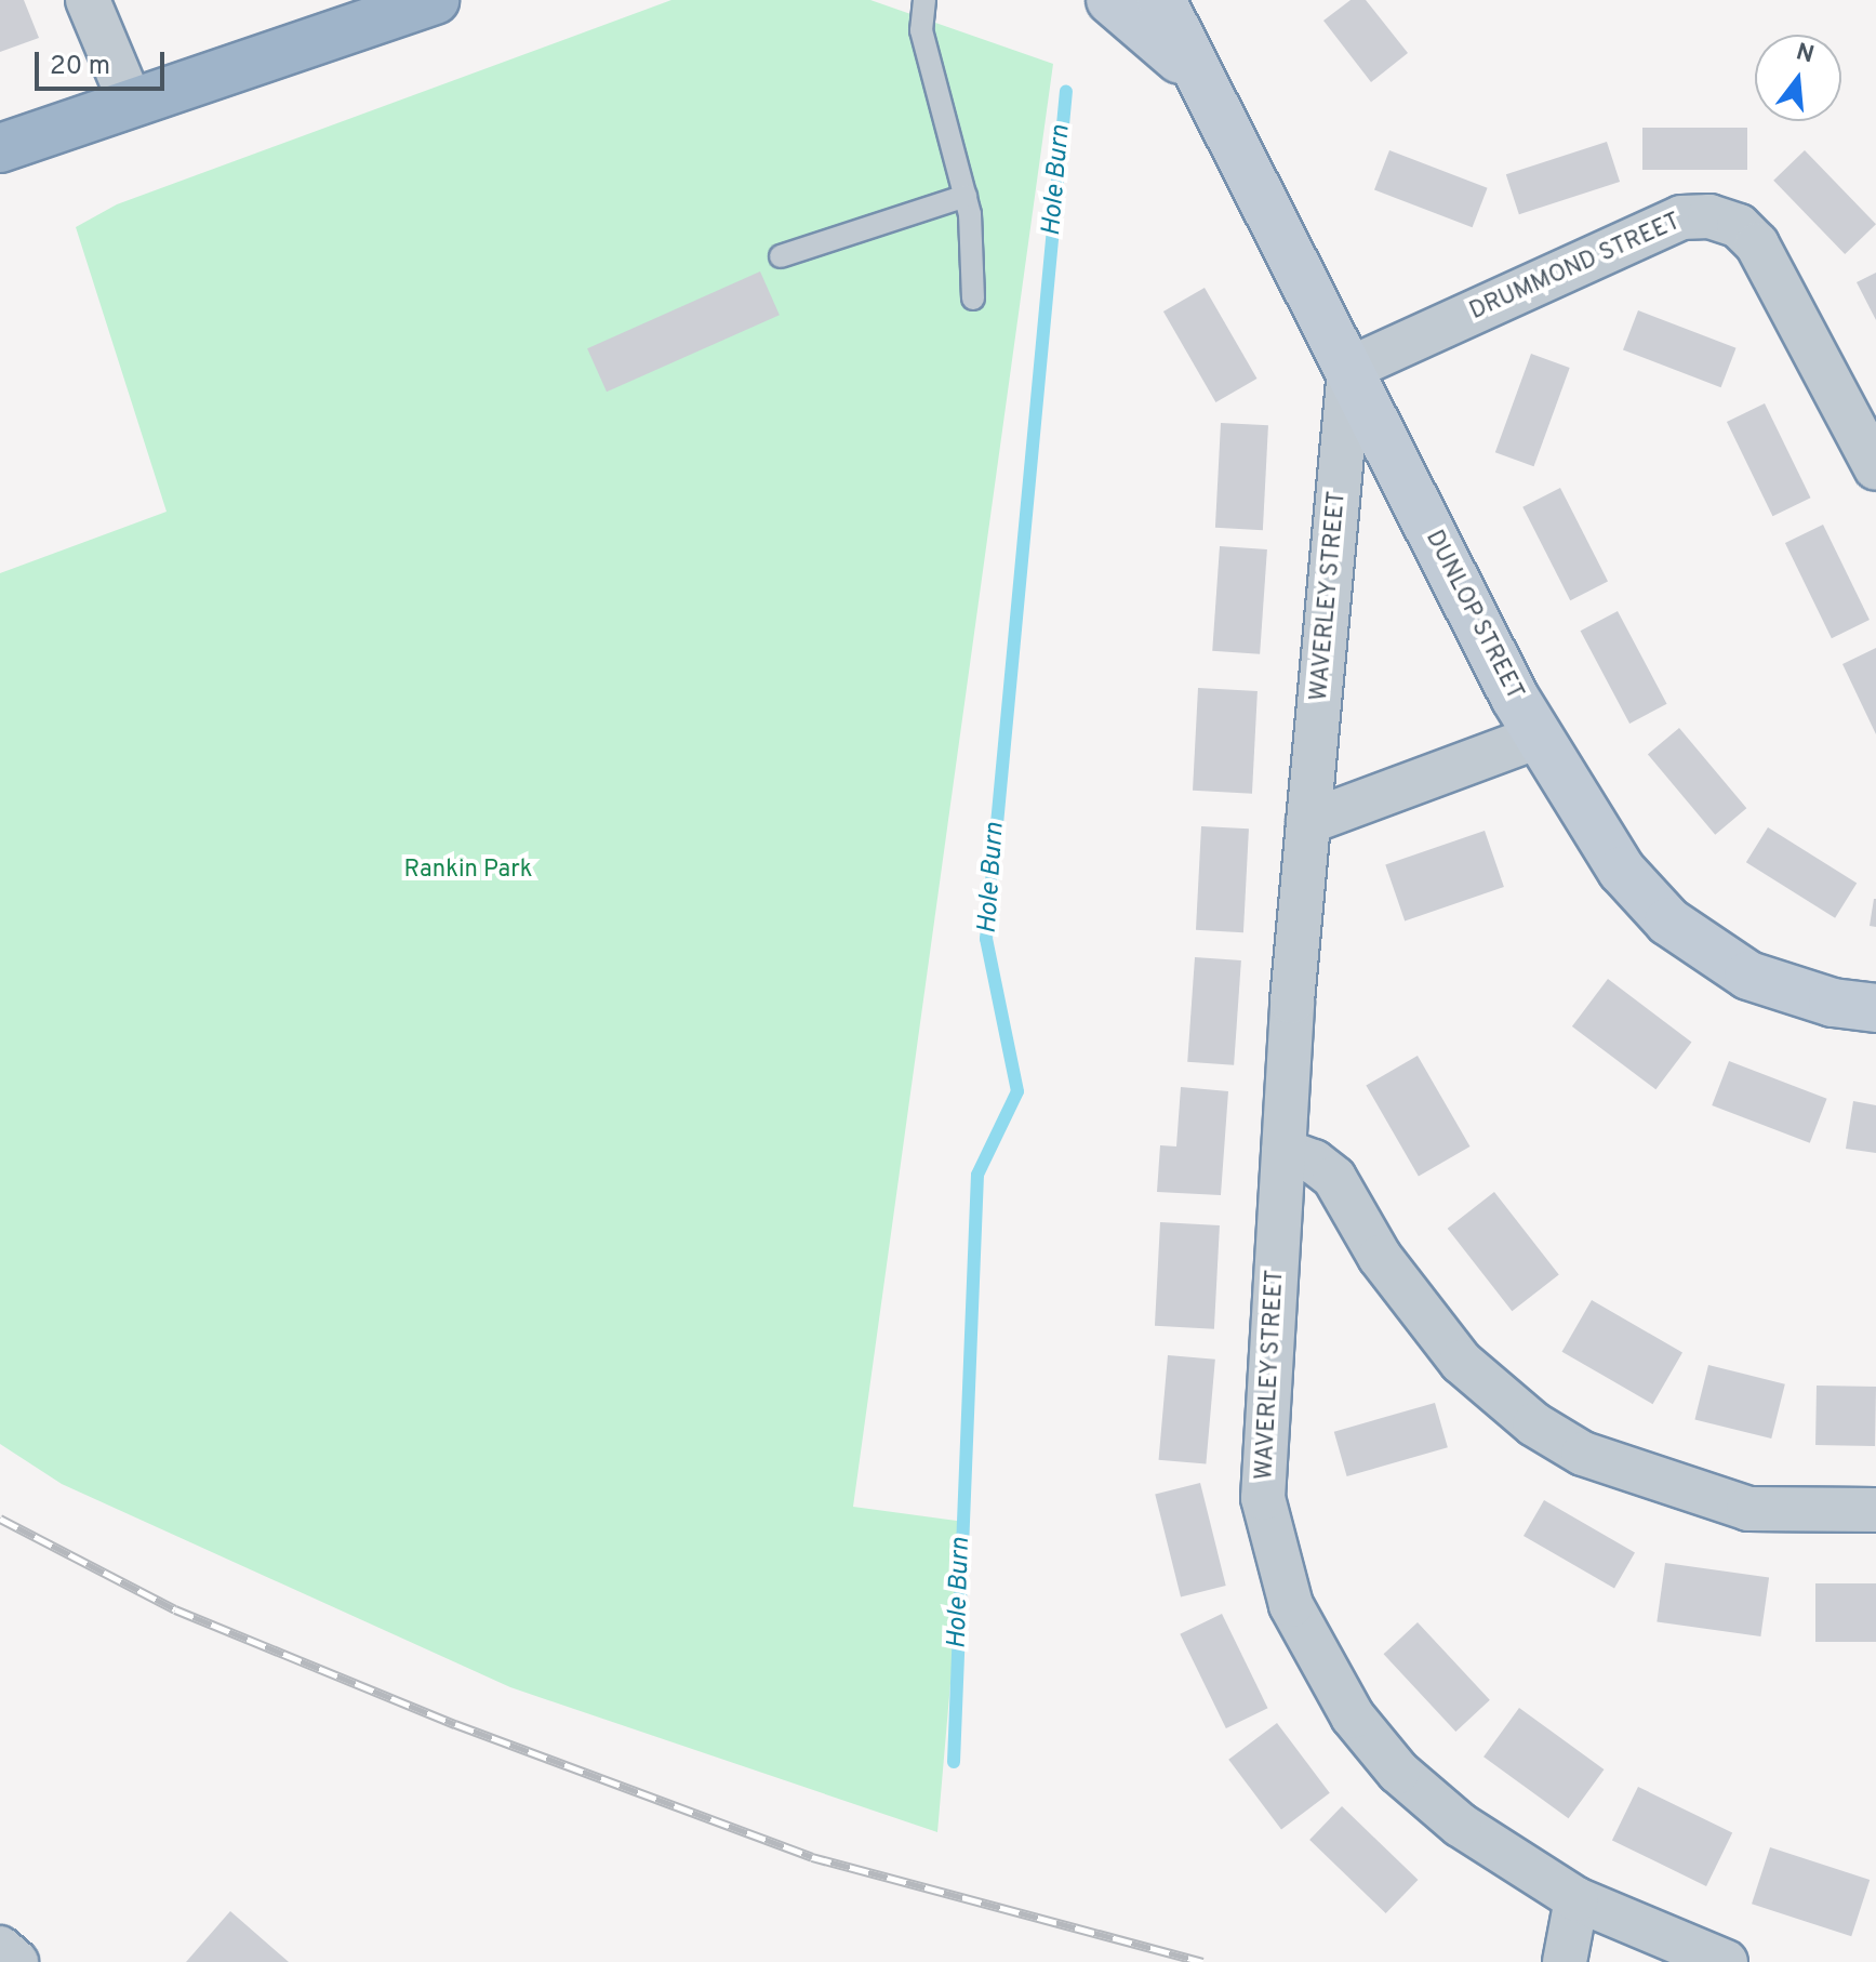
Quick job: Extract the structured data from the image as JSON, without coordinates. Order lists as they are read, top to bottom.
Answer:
{
  "streets": {
    "main road": ["DUNLOP STREET"],
    "street": ["DRUMMOND STREET", "WAVERLEY STREET"]
  },
  "crossings": [
    ["DRUMMOND STREET", "WAVERLEY STREET"],
    ["DRUMMOND STREET", "DUNLOP STREET"],
    ["WAVERLEY STREET", "DUNLOP STREET"]
  ],
  "water": ["Hole Burn"],
  "parks": ["Rankin Park"],
  "scale_bar": "20 m",
  "north": "top"
}
